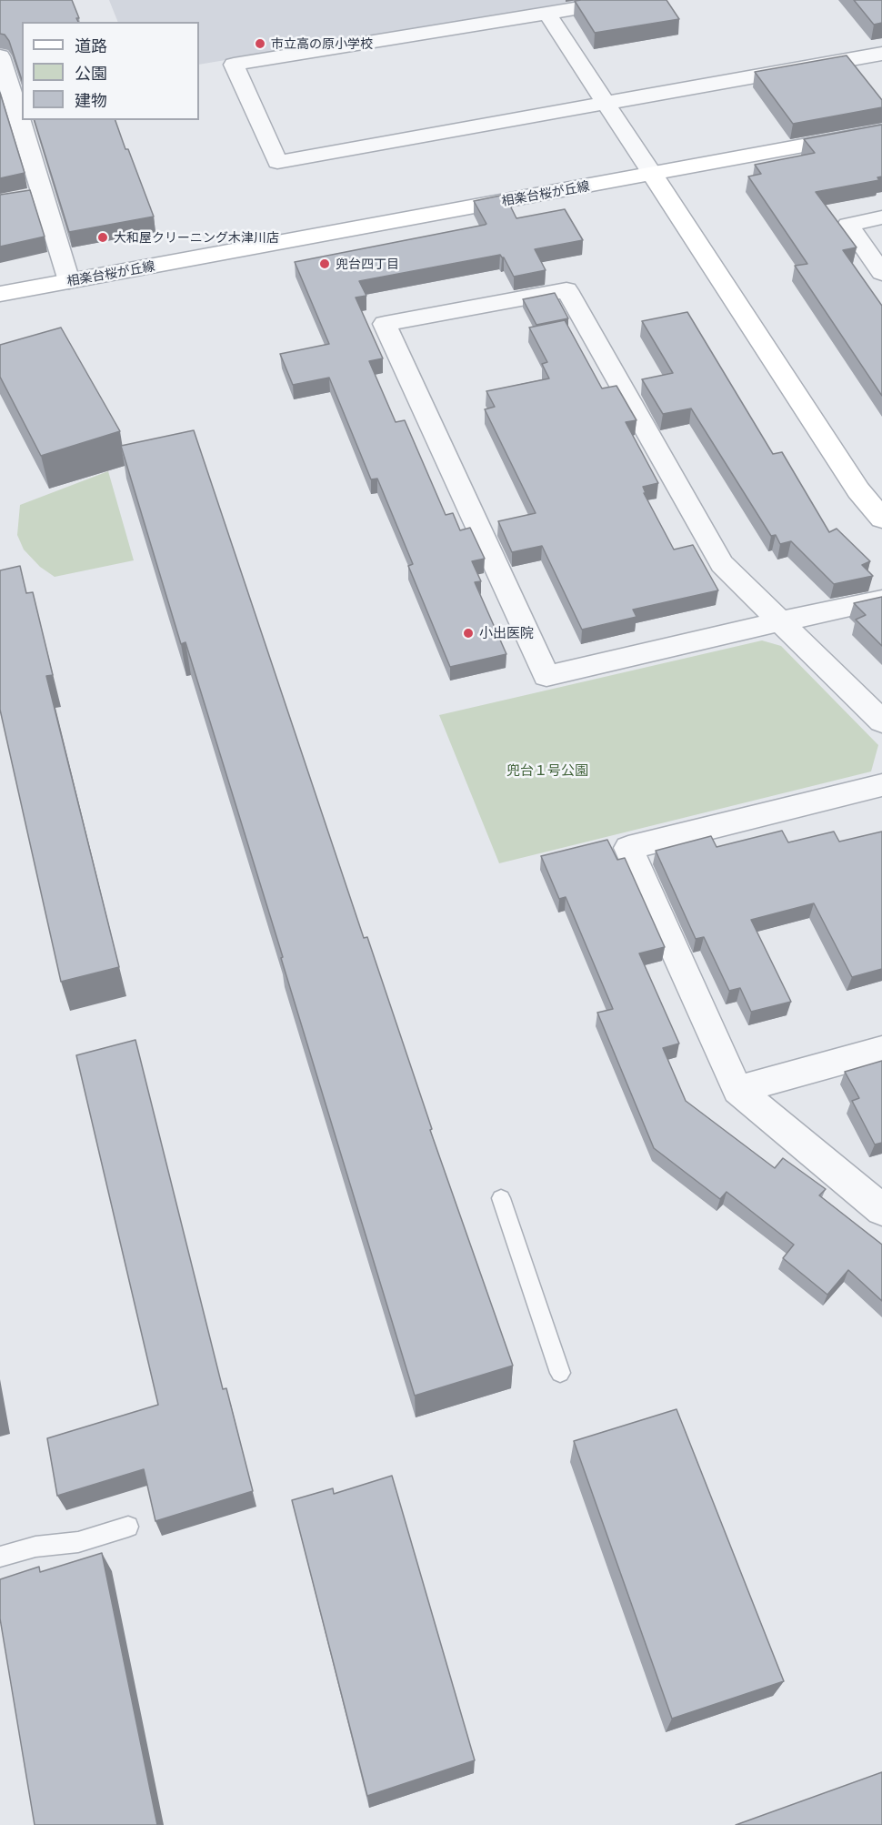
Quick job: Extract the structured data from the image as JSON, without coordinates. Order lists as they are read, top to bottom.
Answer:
{
  "streets": {
    "main road": ["相楽台桜が丘線"]
  },
  "parks": ["兜台１号公園"],
  "places": [
    "市立高の原小学校",
    "大和屋クリーニング木津川店",
    "兜台四丁目",
    "小出医院"
  ],
  "legend": ["道路", "公園", "建物"]
}
